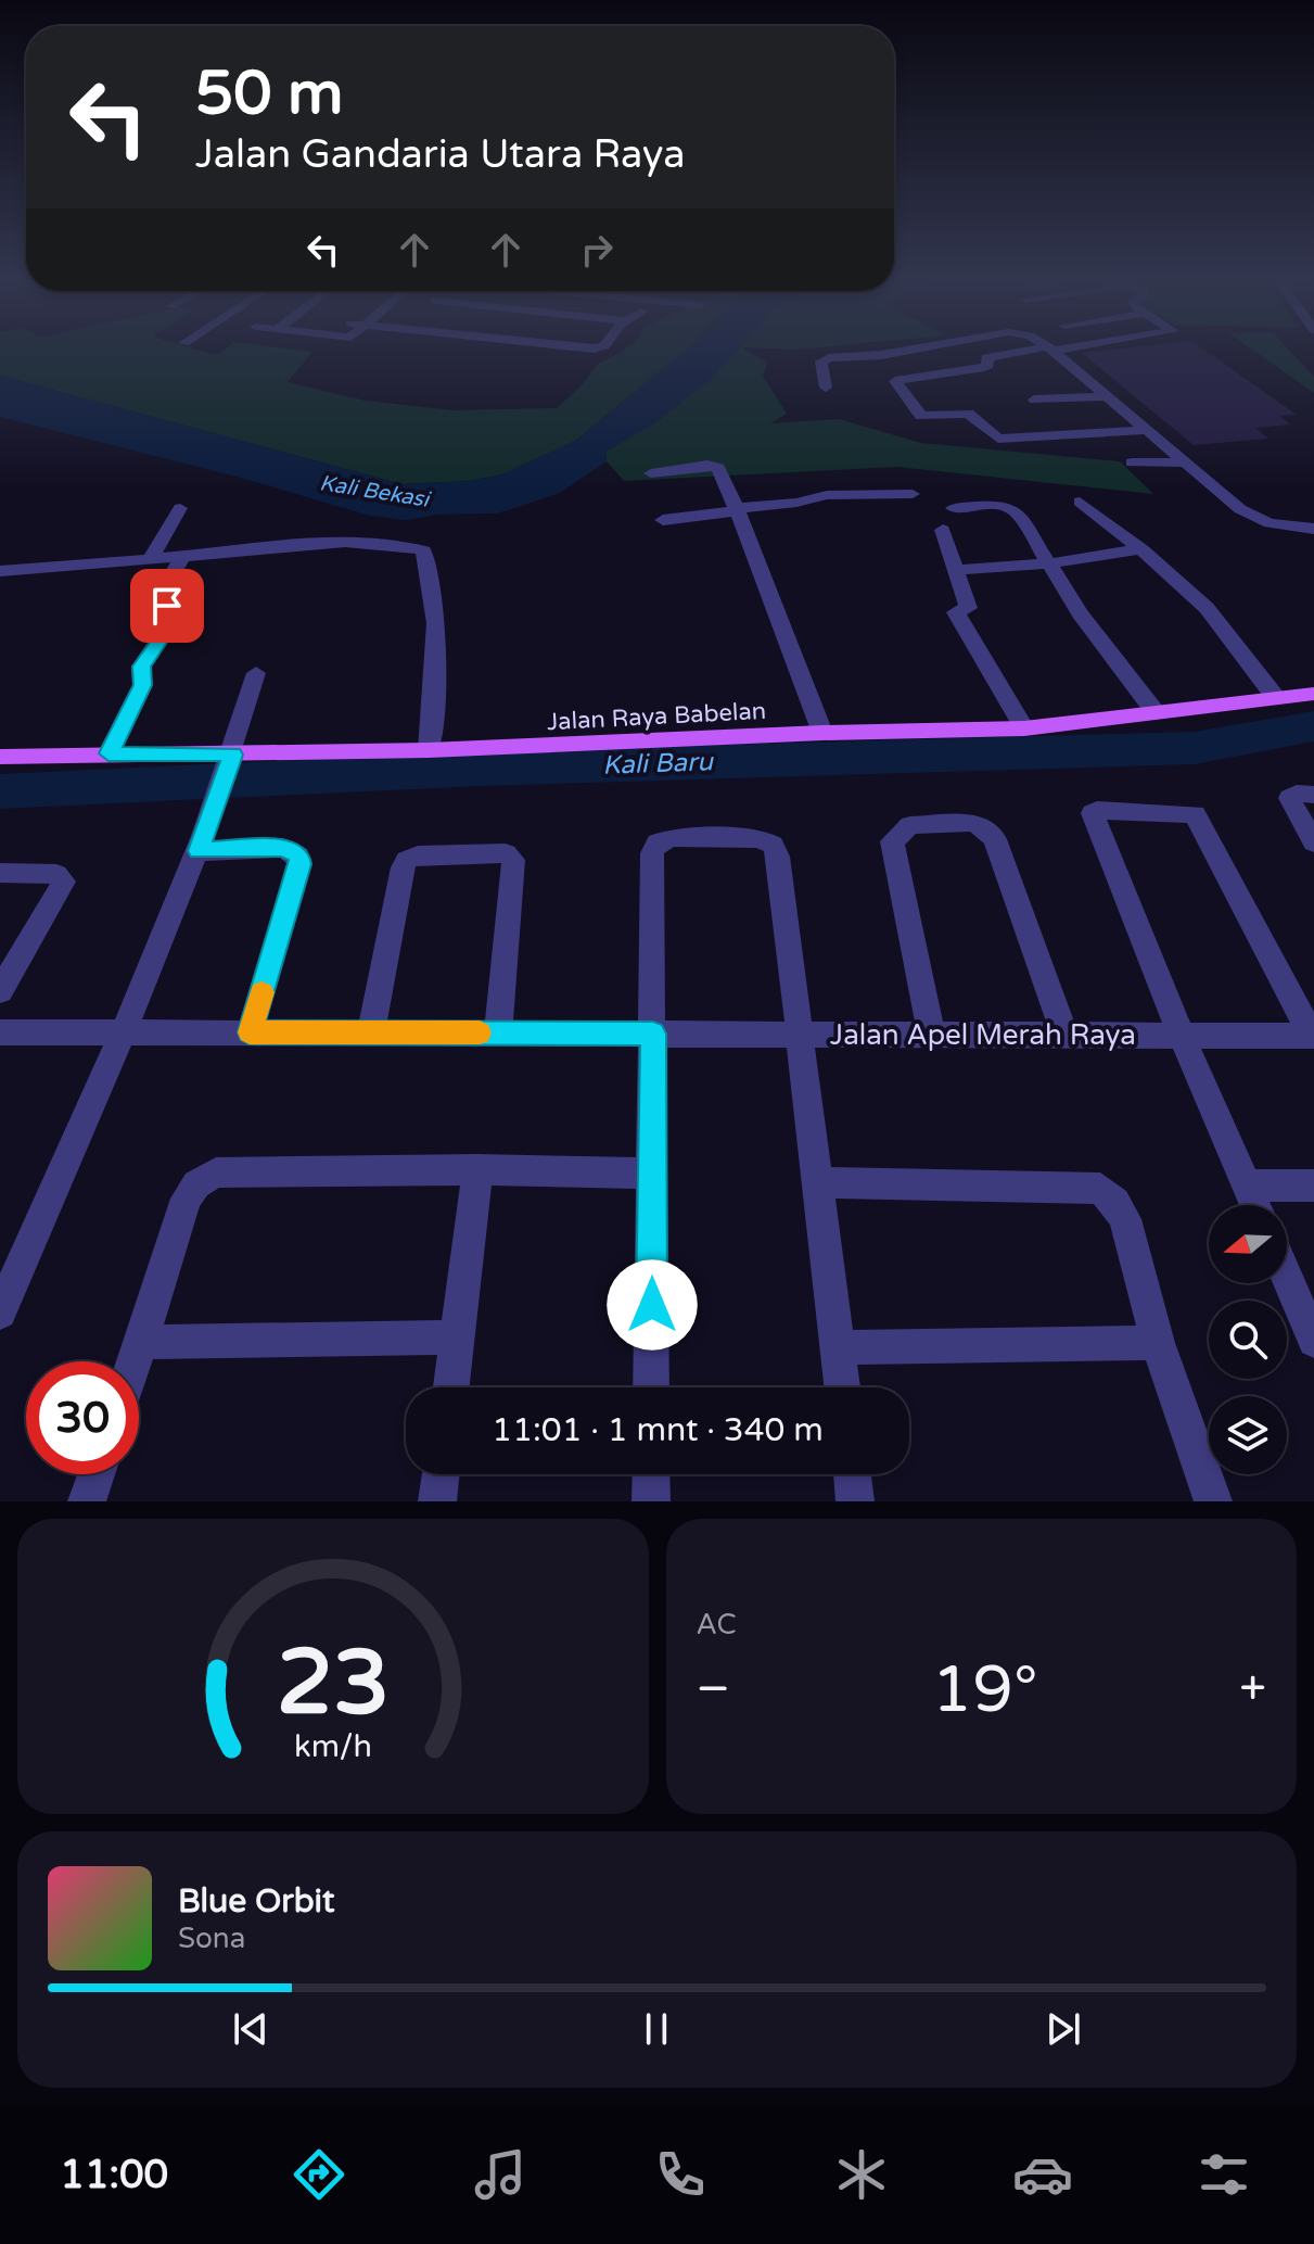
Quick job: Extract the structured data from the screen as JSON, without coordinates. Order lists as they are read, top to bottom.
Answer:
{
  "streets": {
    "main road": ["Jalan Raya Babelan"],
    "street": ["Jalan Apel Merah Raya"]
  },
  "water": ["Kali Bekasi", "Kali Baru"],
  "north": "left",
  "page": {
    "turn": ["50 m", "Jalan Gandaria Utara Raya"],
    "limit": "30",
    "trip": "11:01 · 1 mnt · 340 m",
    "tile": "AC",
    "heat": ["−", "19°", "+"],
    "song": ["Blue Orbit", "Sona"],
    "tabs": "11:00",
    "gauge": ["23", "km/h"]
  }
}
